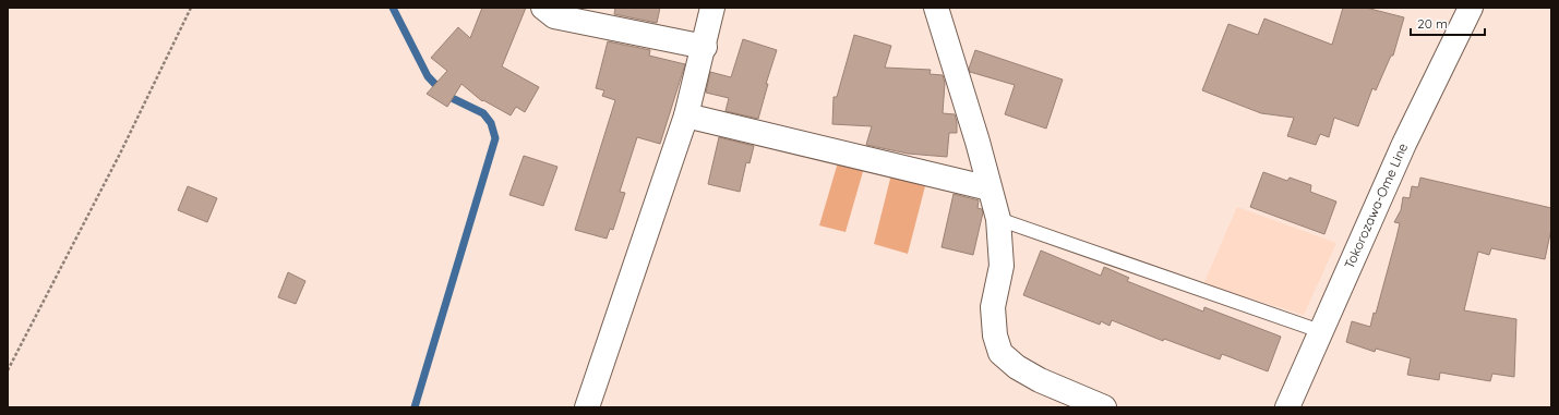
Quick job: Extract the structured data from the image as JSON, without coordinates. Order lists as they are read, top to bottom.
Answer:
{
  "streets": {
    "street": ["Tokorozawa-Ome Line"]
  },
  "scale_bar": "20 m"
}
